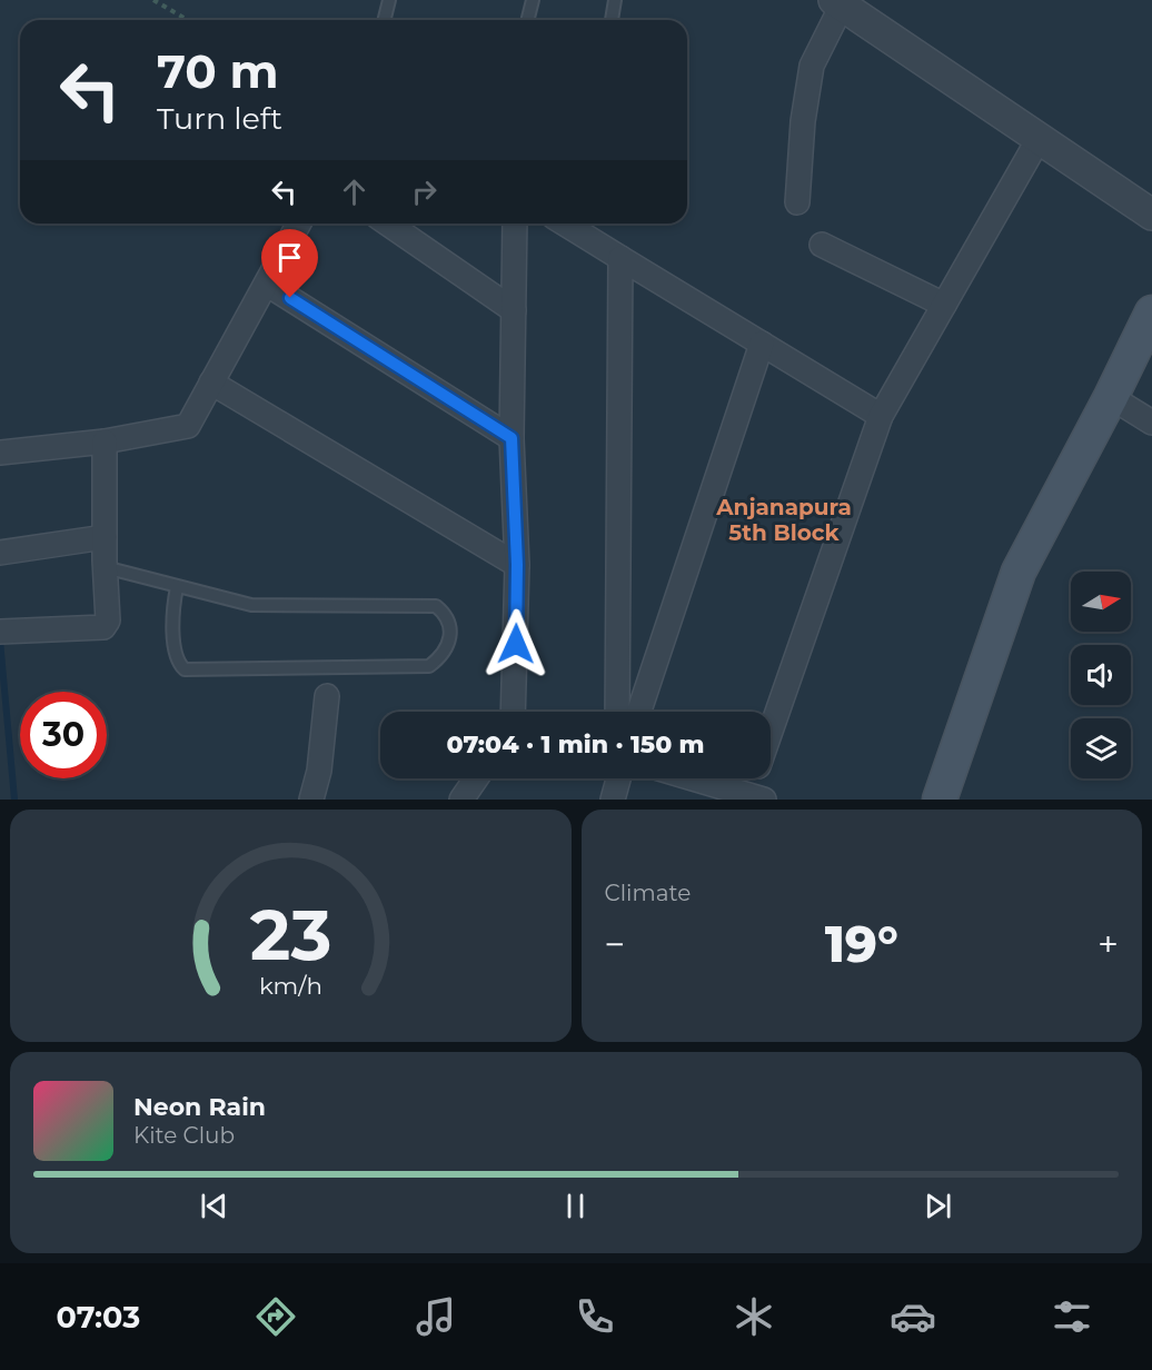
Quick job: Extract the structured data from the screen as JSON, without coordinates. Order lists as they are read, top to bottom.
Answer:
{
  "districts": ["Anjanapura 5th Block"],
  "north": "right",
  "page": {
    "turn": ["70 m", "Turn left"],
    "limit": "30",
    "trip": "07:04 · 1 min · 150 m",
    "tile": "Climate",
    "heat": ["−", "19°", "+"],
    "song": ["Neon Rain", "Kite Club"],
    "tabs": "07:03",
    "gauge": ["23", "km/h"]
  }
}
